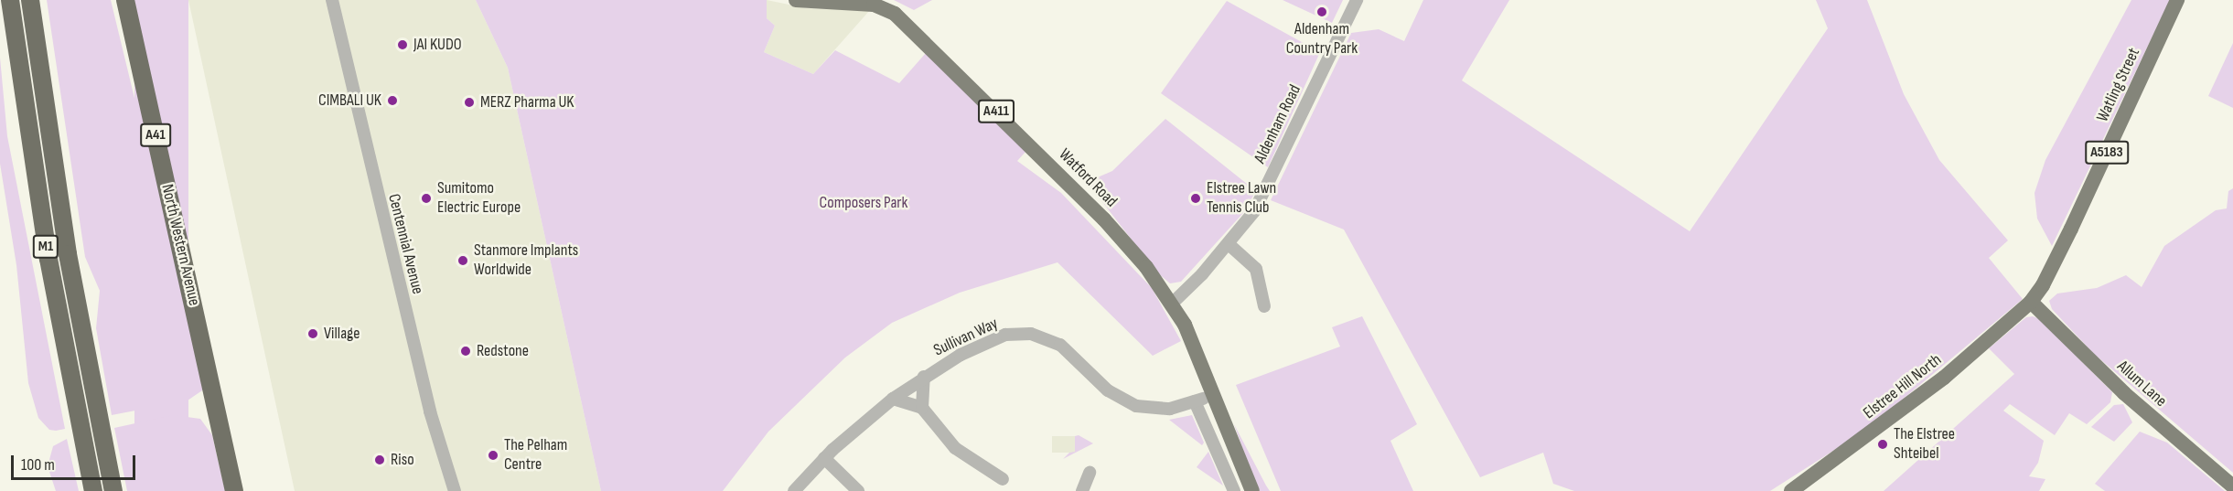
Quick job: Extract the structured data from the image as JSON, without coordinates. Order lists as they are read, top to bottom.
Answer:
{
  "streets": {
    "highway": ["A41", "North Western Avenue", "M1"],
    "main road": [
      "Watling Street",
      "A411",
      "A5183",
      "Watford Road",
      "Allum Lane",
      "Elstree Hill North"
    ],
    "street": ["Aldenham Road", "Centennial Avenue", "Sullivan Way"]
  },
  "crossings": [
    ["Watling Street", "Allum Lane"],
    ["Watling Street", "Elstree Hill North"],
    ["Aldenham Road", "Watford Road"],
    ["Allum Lane", "Elstree Hill North"]
  ],
  "parks": ["Composers Park"],
  "places": [
    "Aldenham Country Park",
    "JAI KUDO",
    "CIMBALI UK",
    "MERZ Pharma UK",
    "Sumitomo Electric Europe",
    "Elstree Lawn Tennis Club",
    "Stanmore Implants Worldwide",
    "Village",
    "Redstone",
    "The Elstree Shteibel",
    "The Pelham Centre",
    "Riso"
  ],
  "scale_bar": "100 m"
}
